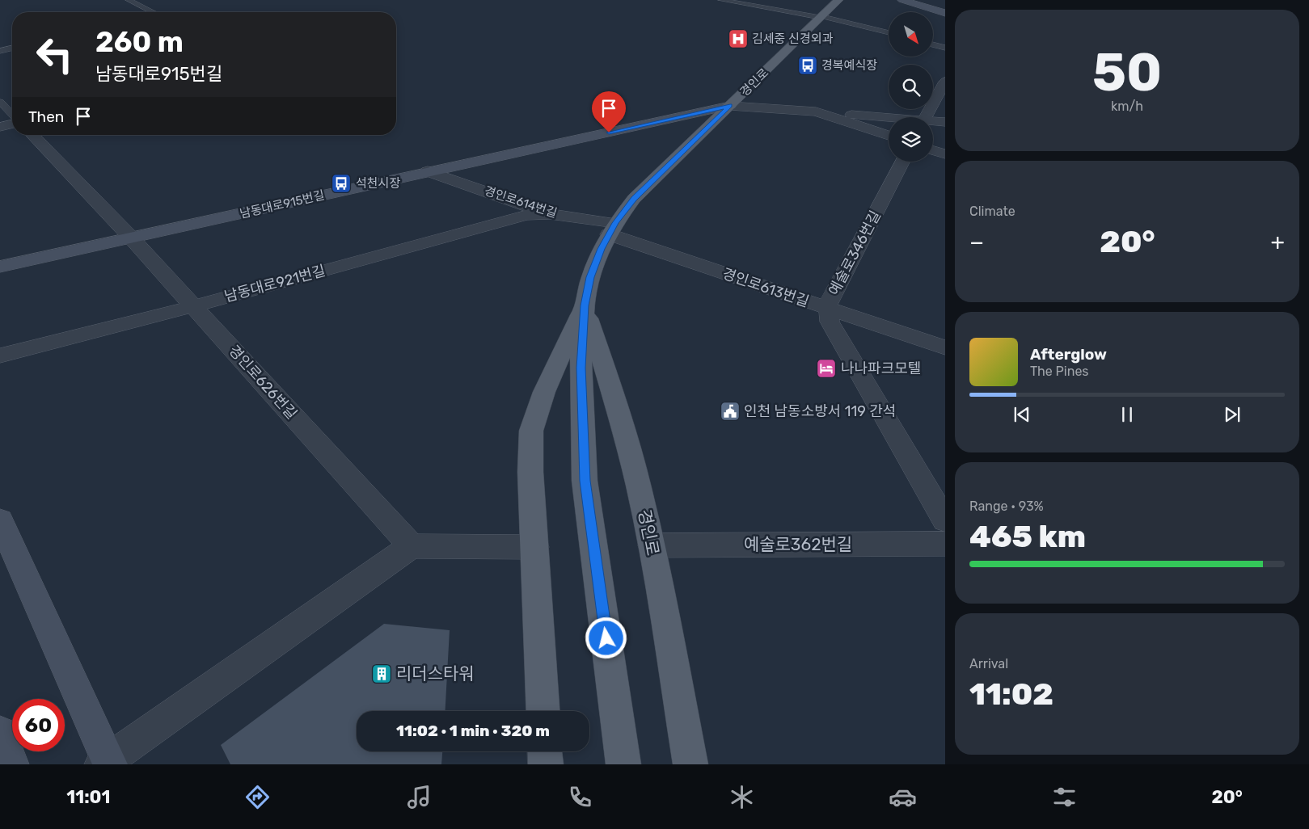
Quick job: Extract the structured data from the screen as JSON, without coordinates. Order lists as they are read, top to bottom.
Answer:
{
  "streets": {
    "main road": ["경인로"],
    "street": [
      "경인로614번길",
      "남동대로915번길",
      "예술로346번길",
      "남동대로921번길",
      "경인로613번길",
      "경인로626번길",
      "예술로362번길"
    ]
  },
  "crossings": [
    ["경인로", "경인로614번길"],
    ["경인로", "남동대로915번길"],
    ["경인로", "경인로613번길"],
    ["경인로", "예술로362번길"],
    ["경인로614번길", "남동대로915번길"],
    ["경인로614번길", "남동대로921번길"],
    ["경인로614번길", "경인로613번길"],
    ["남동대로915번길", "경인로626번길"],
    ["예술로346번길", "경인로613번길"],
    ["남동대로921번길", "경인로626번길"]
  ],
  "places": {
    "hospital": ["김세중 신경외과"],
    "bus stop": ["경복예식장", "석천시장"],
    "hotel": ["나나파크모텔"],
    "public building": ["인천 남동소방서 119 간석"],
    "building": ["리더스타워"]
  },
  "north": "bottom right",
  "page": {
    "tile": [
      ["50", "km/h"],
      "Climate",
      ["Range · 93%", "465 km"],
      ["Arrival", "11:02"]
    ],
    "turn": ["260 m", "남동대로915번길"],
    "then": "Then",
    "heat": ["−", "20°", "+"],
    "song": ["Afterglow", "The Pines"],
    "limit": "60",
    "trip": "11:02 · 1 min · 320 m",
    "tabs": ["11:01", "20°"]
  }
}
